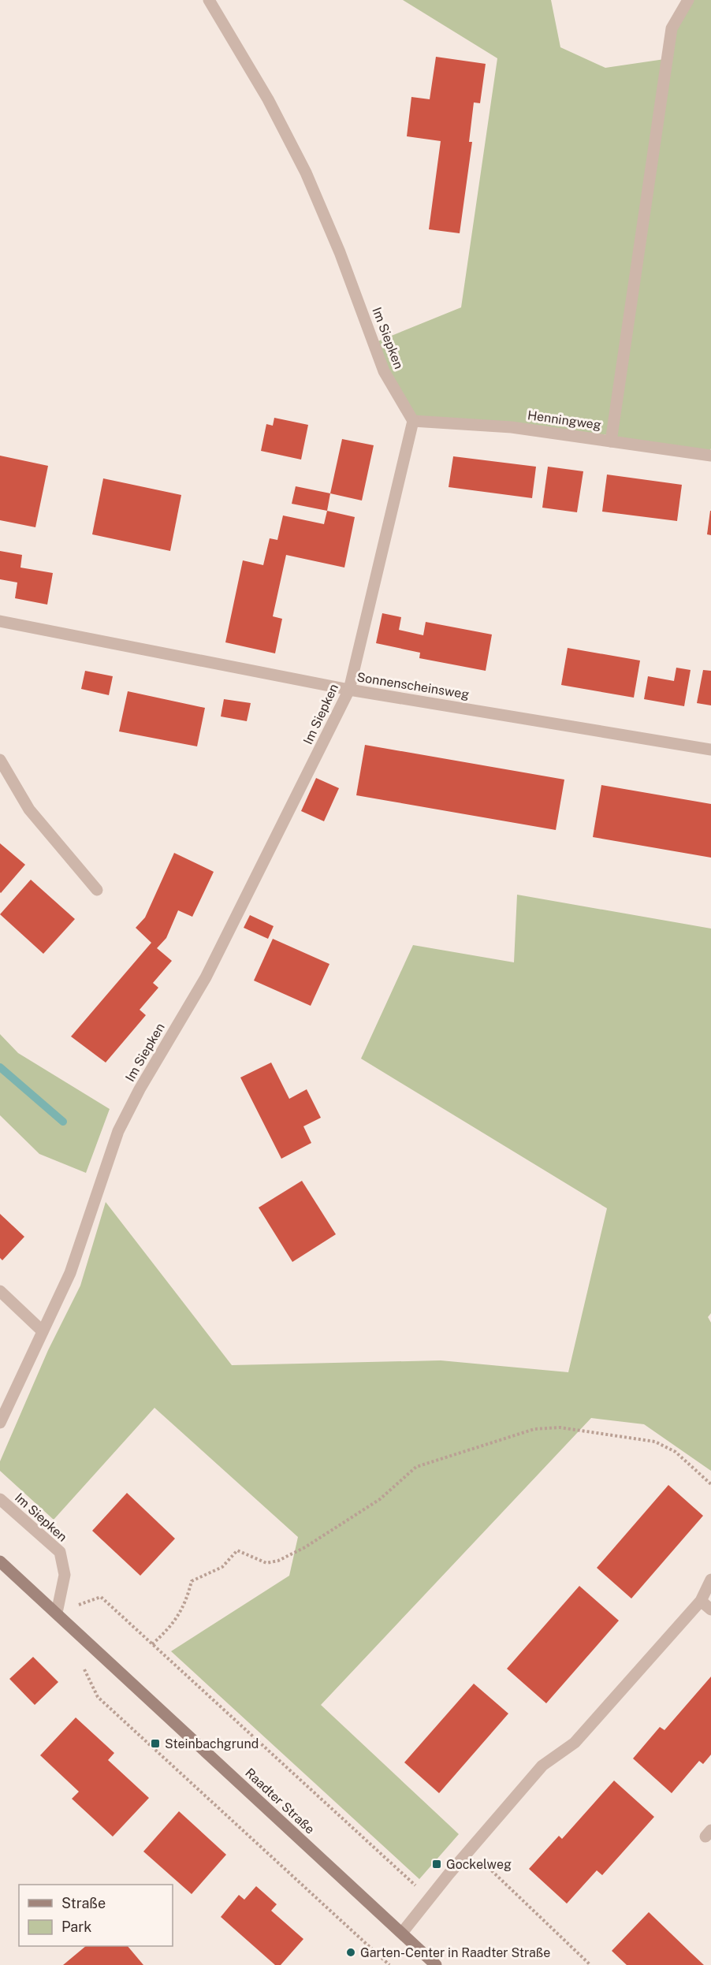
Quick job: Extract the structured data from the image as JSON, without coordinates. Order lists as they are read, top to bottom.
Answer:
{
  "streets": {
    "main road": ["Raadter Straße"],
    "street": ["Im Siepken", "Henningweg", "Sonnenscheinsweg"]
  },
  "crossings": [
    ["Im Siepken", "Henningweg"],
    ["Im Siepken", "Sonnenscheinsweg"],
    ["Im Siepken", "Raadter Straße"]
  ],
  "places": {
    "transit": ["Steinbachgrund", "Gockelweg"],
    "other": ["Garten-Center in Raadter Straße"]
  },
  "legend": ["Straße", "Park"]
}
